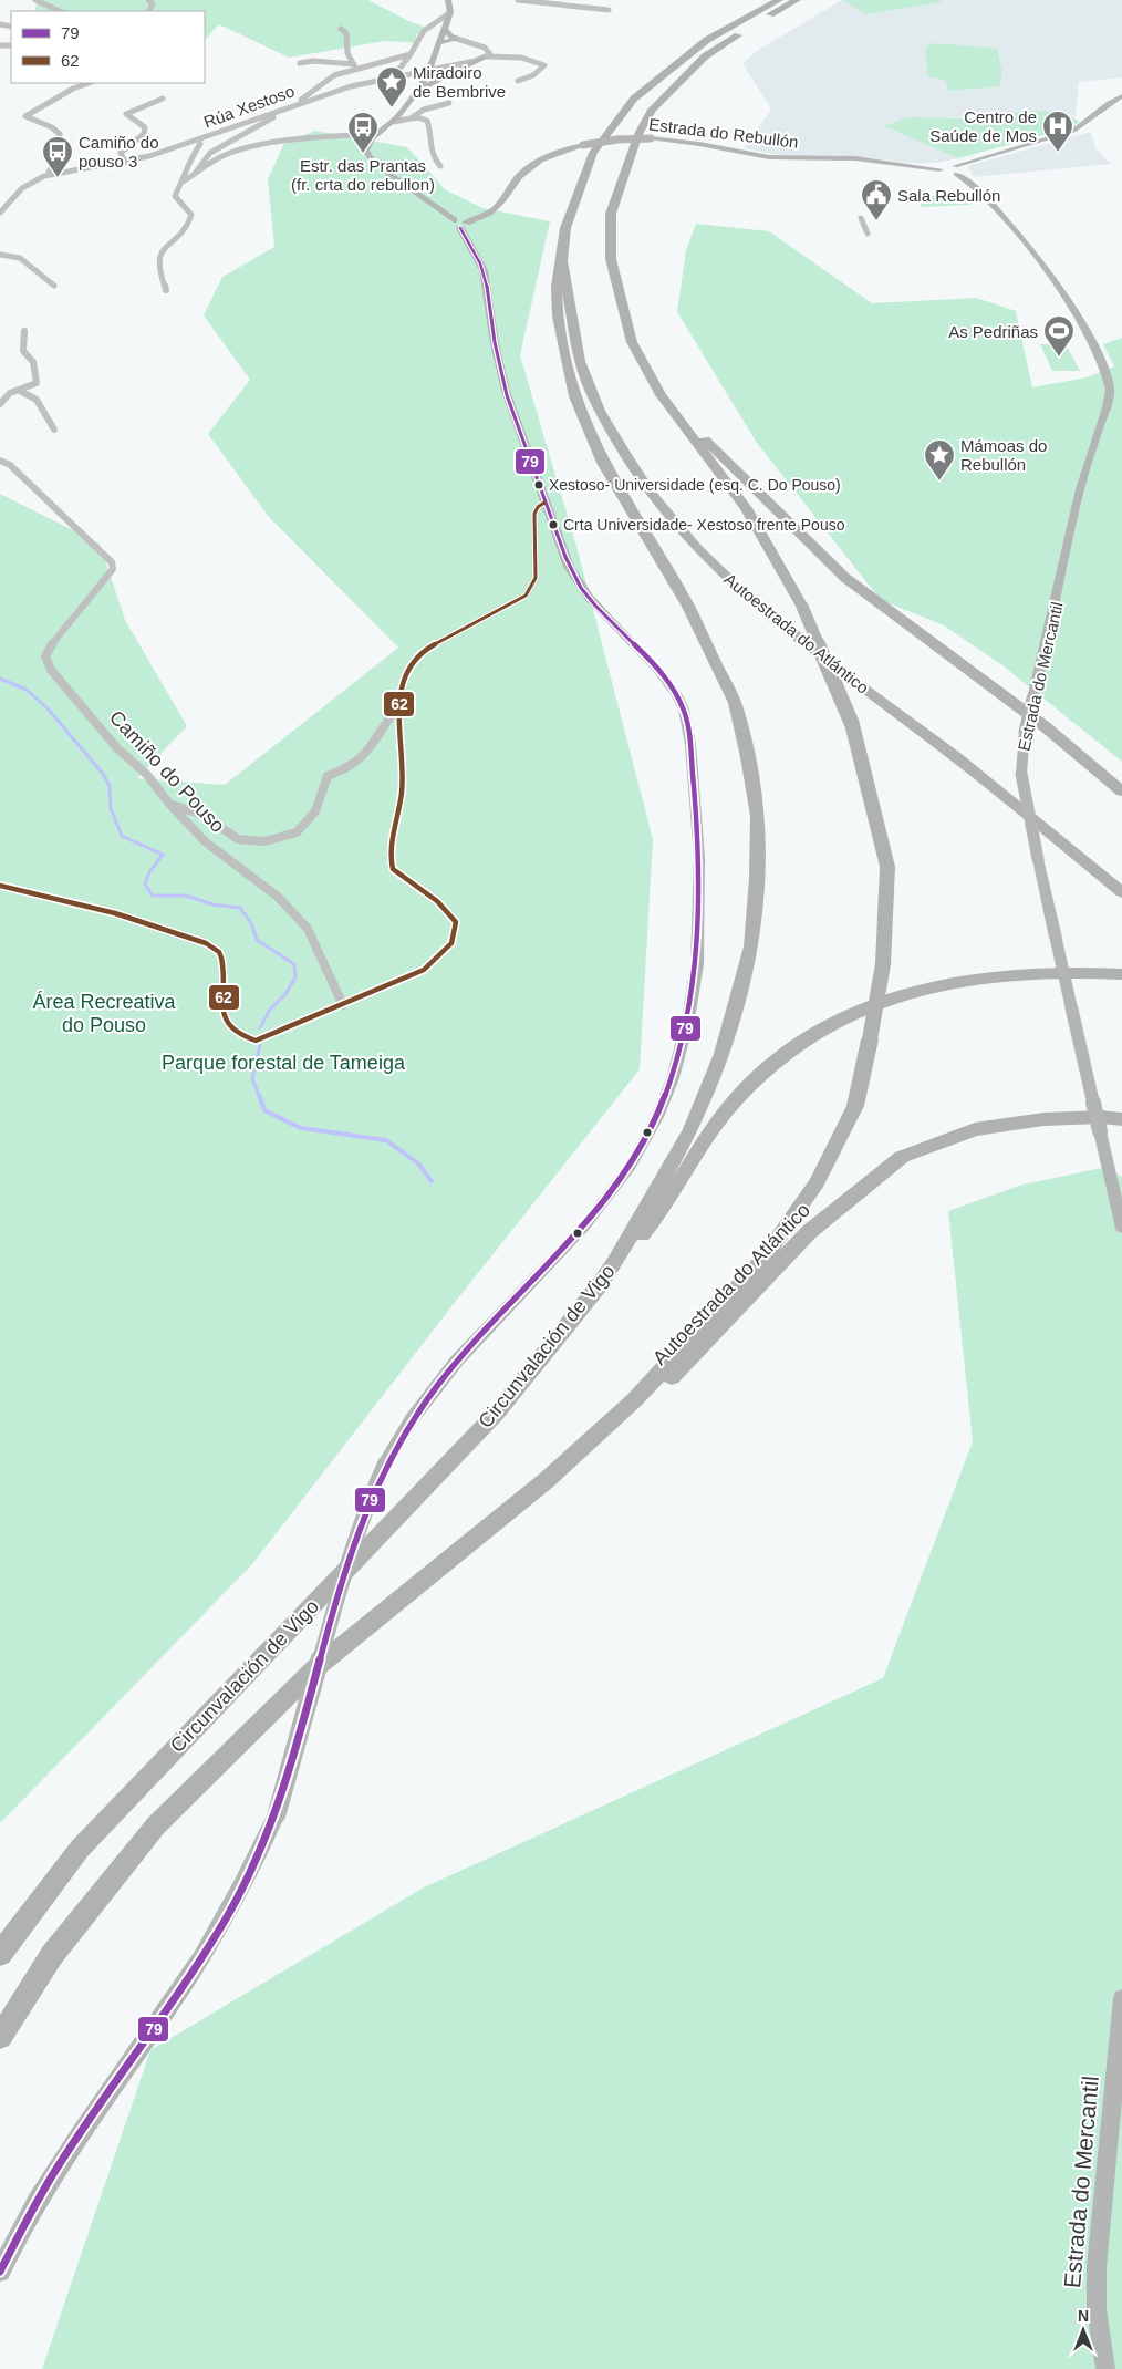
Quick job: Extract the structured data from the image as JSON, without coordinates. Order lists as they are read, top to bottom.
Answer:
{
  "streets": {
    "highway": ["Autoestrada do Atlántico", "Circunvalación de Vigo"],
    "street": [
      "Rúa Xestoso",
      "Estrada do Rebullón",
      "Estrada do Mercantil",
      "Camiño do Pouso"
    ]
  },
  "crossings": [
    ["Estrada do Rebullón", "Estrada do Mercantil"],
    ["Autoestrada do Atlántico", "Circunvalación de Vigo"]
  ],
  "parks": ["Área Recreativa do Pouso", "Parque forestal de Tameiga"],
  "places": {
    "place": ["Miradoiro de Bembrive", "Mámoas do Rebullón"],
    "hospital": ["Centro de Saúde de Mos"],
    "bus stop": ["Estr. das Prantas (fr. crta do rebullon)", "Camiño do pouso 3"],
    "public building": ["Sala Rebullón"],
    "sports": ["As Pedriñas"],
    "other": ["Xestoso- Universidade (esq. C. Do Pouso)", "Crta Universidade- Xestoso frente Pouso"]
  },
  "lines": ["transit line 79", "transit line 62"],
  "legend": ["79", "62"],
  "north": "top"
}
